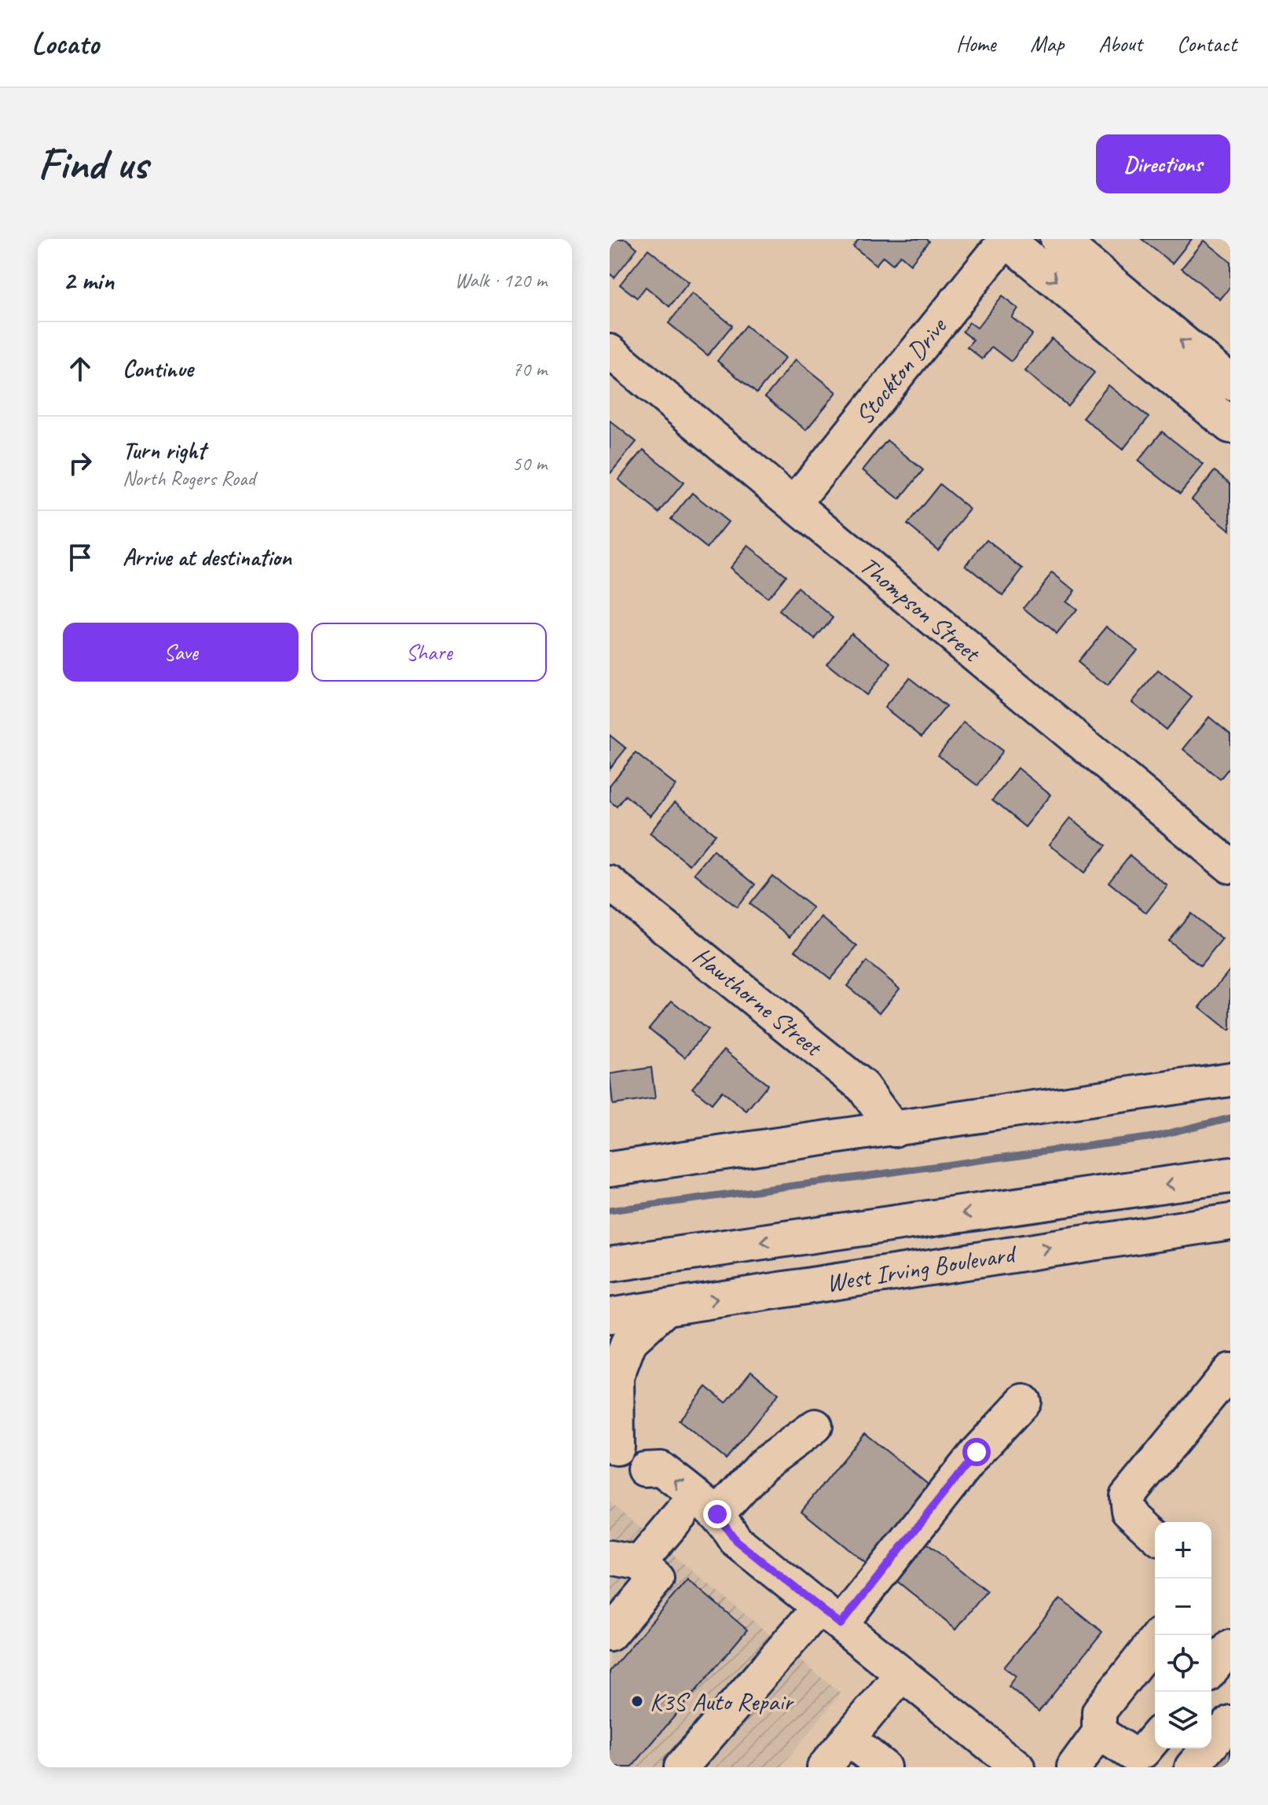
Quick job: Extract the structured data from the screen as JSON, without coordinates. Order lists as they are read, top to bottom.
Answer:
{
  "streets": {
    "main road": ["West Irving Boulevard"],
    "street": ["Stockton Drive", "Thompson Street", "Hawthorne Street"]
  },
  "crossings": [
    ["Stockton Drive", "Thompson Street"]
  ],
  "places": ["K3S Auto Repair"],
  "page": {
    "header": "Locato",
    "nav": [
      "Home",
      "Map",
      "About",
      "Contact"
    ],
    "buttons": [
      "Directions",
      ["Save", "Share"]
    ],
    "title": "Find us",
    "heading": ["2 min", "Walk · 120 m"],
    "list": [
      ["Continue", "70 m"],
      ["Turn right", "North Rogers Road", "50 m"],
      "Arrive at destination"
    ],
    "map_buttons": ["+", "−"]
  }
}
